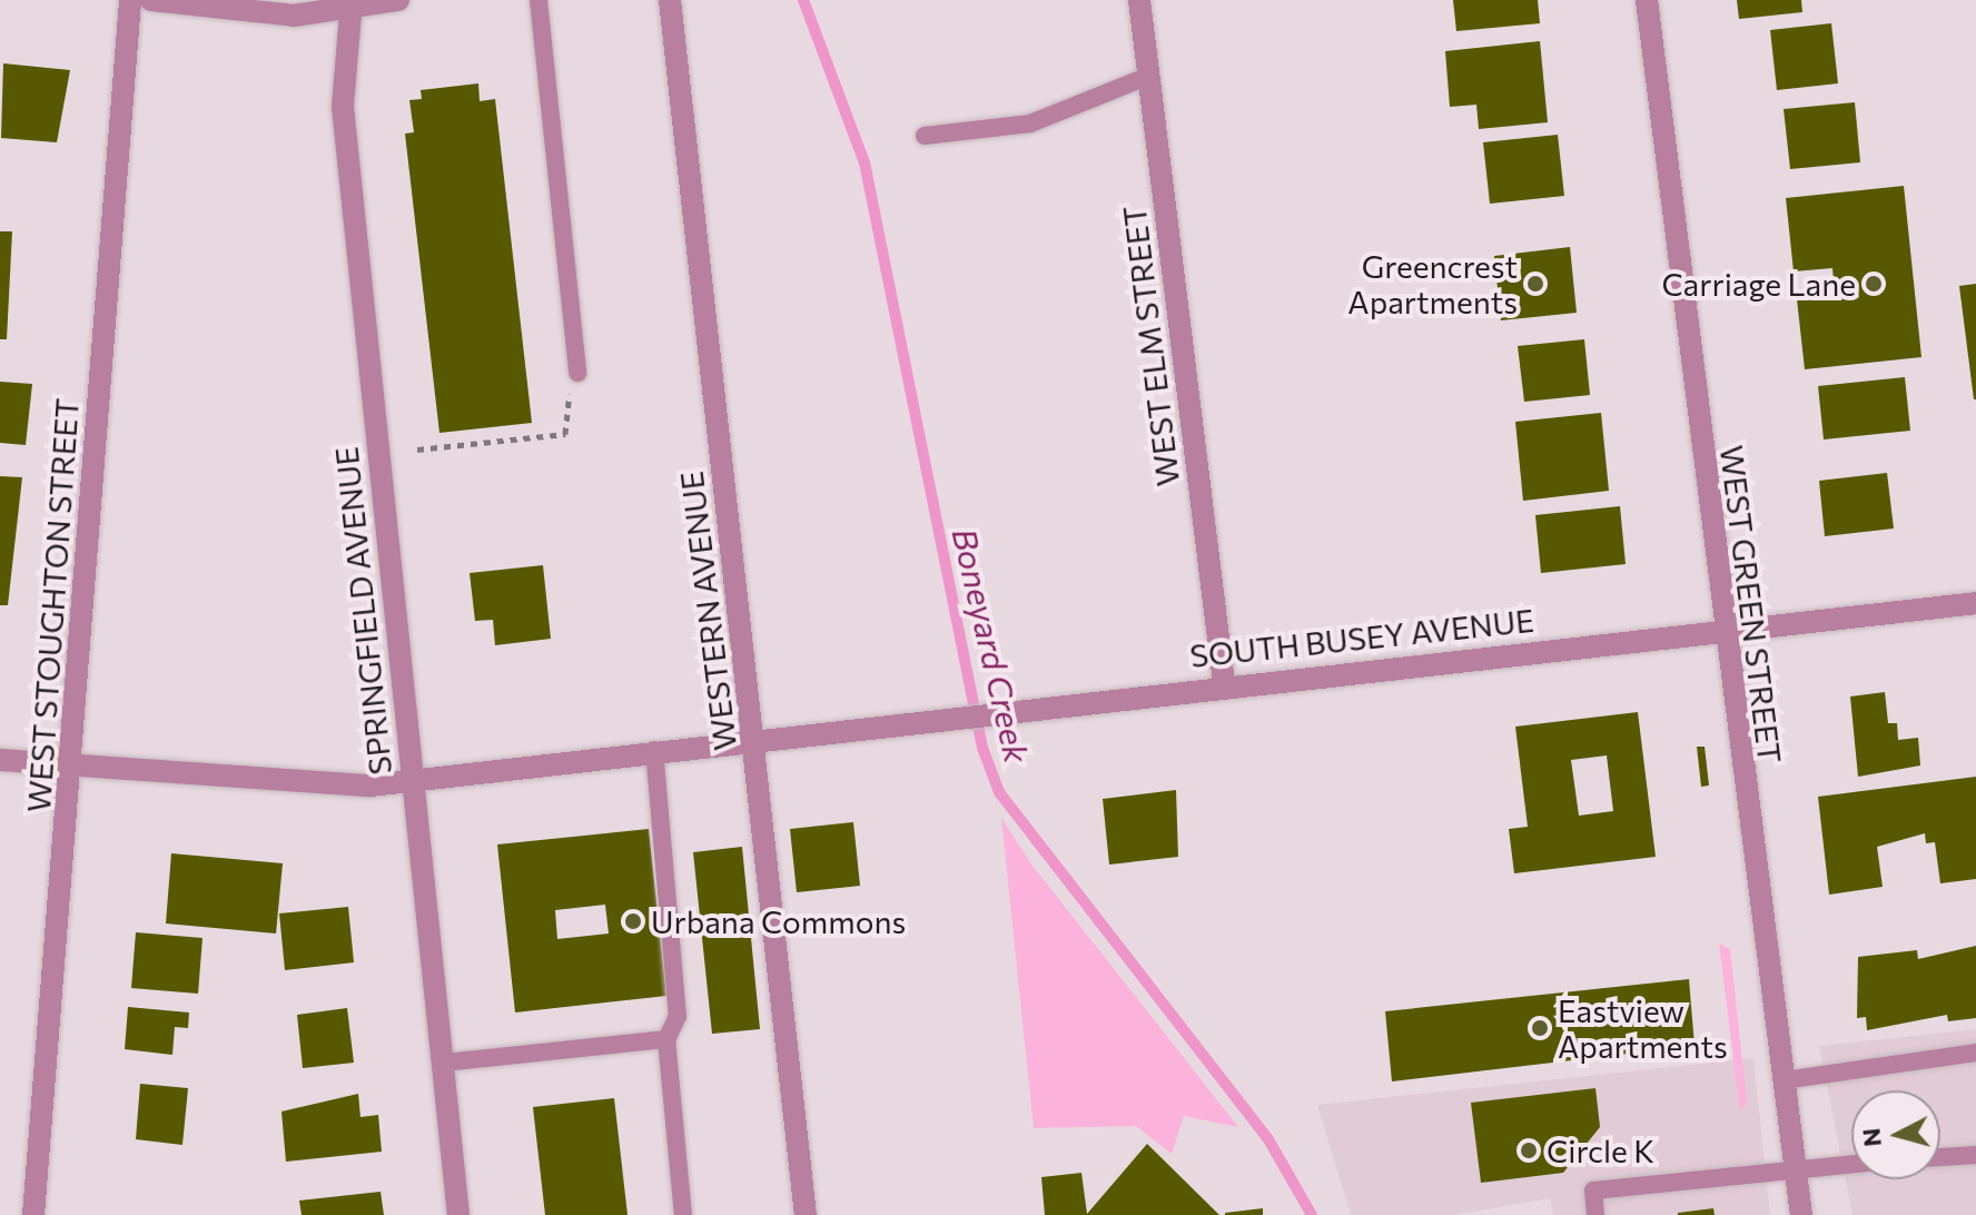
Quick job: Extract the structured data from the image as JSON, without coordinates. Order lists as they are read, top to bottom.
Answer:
{
  "streets": {
    "street": [
      "WEST ELM STREET",
      "WEST GREEN STREET",
      "WEST STOUGHTON STREET",
      "SPRINGFIELD AVENUE",
      "WESTERN AVENUE",
      "SOUTH BUSEY AVENUE"
    ]
  },
  "crossings": [
    ["WEST ELM STREET", "SOUTH BUSEY AVENUE"],
    ["WEST GREEN STREET", "SOUTH BUSEY AVENUE"],
    ["WEST STOUGHTON STREET", "SOUTH BUSEY AVENUE"],
    ["SPRINGFIELD AVENUE", "SOUTH BUSEY AVENUE"],
    ["WESTERN AVENUE", "SOUTH BUSEY AVENUE"]
  ],
  "water": ["Boneyard Creek"],
  "places": [
    "Greencrest Apartments",
    "Carriage Lane",
    "Urbana Commons",
    "Eastview Apartments",
    "Circle K"
  ],
  "north": "left"
}
